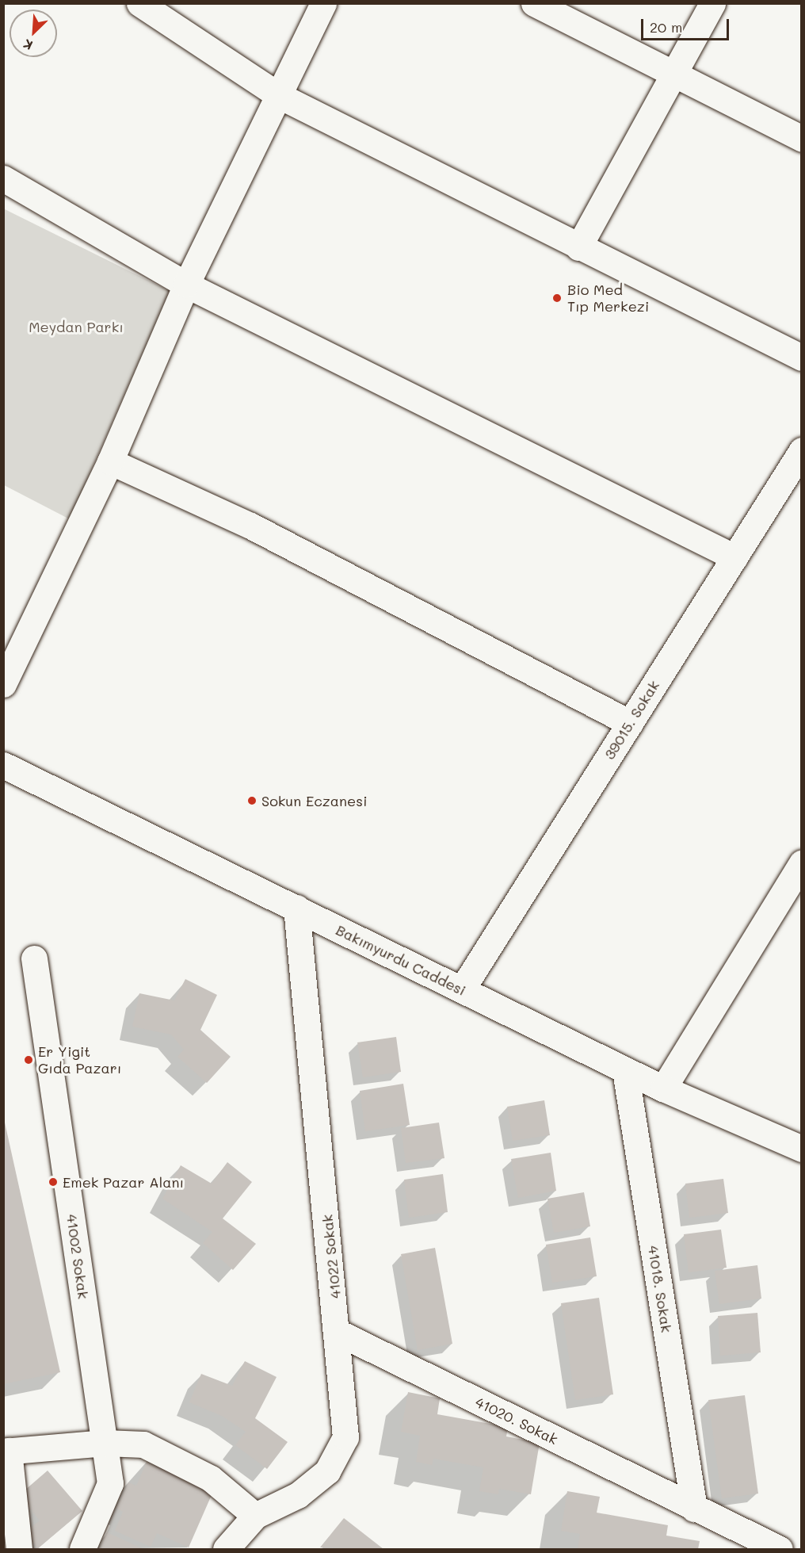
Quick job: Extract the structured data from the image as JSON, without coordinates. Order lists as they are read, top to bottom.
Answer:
{
  "streets": {
    "street": [
      "39015. Sokak",
      "Bakımyurdu Caddesi",
      "41002 Sokak",
      "41022 Sokak",
      "41018. Sokak",
      "41020. Sokak"
    ]
  },
  "crossings": [
    ["39015. Sokak", "Bakımyurdu Caddesi"],
    ["Bakımyurdu Caddesi", "41022 Sokak"],
    ["Bakımyurdu Caddesi", "41018. Sokak"],
    ["41022 Sokak", "41020. Sokak"],
    ["41018. Sokak", "41020. Sokak"]
  ],
  "parks": ["Meydan Parkı"],
  "places": [
    "Bio Med Tıp Merkezi",
    "Sokun Eczanesi",
    "Er Yigit Gıda Pazarı",
    "Emek Pazar Alanı"
  ],
  "scale_bar": "20 m",
  "north": "bottom left"
}
